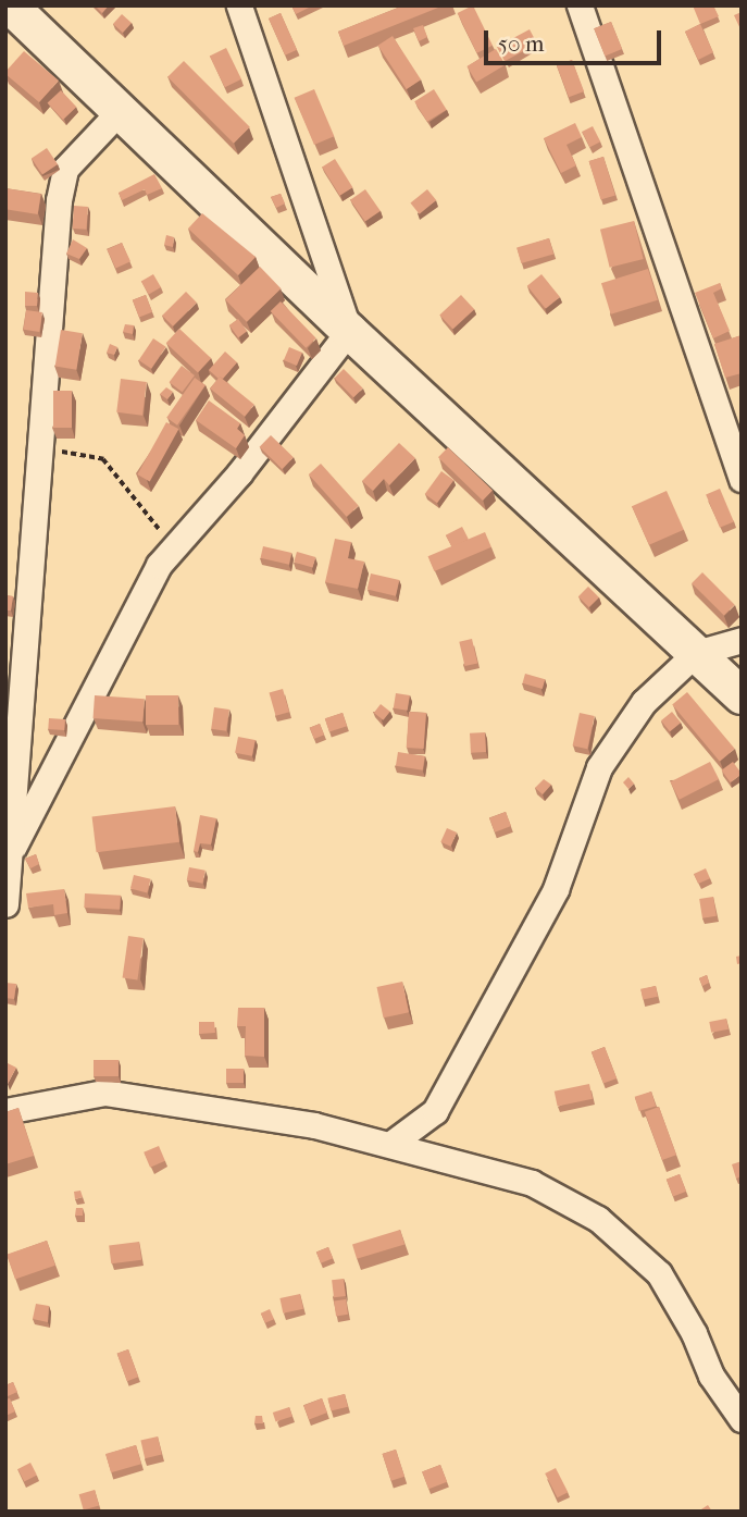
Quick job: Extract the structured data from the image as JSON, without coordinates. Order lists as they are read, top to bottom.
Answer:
{
  "scale_bar": "50 m"
}
